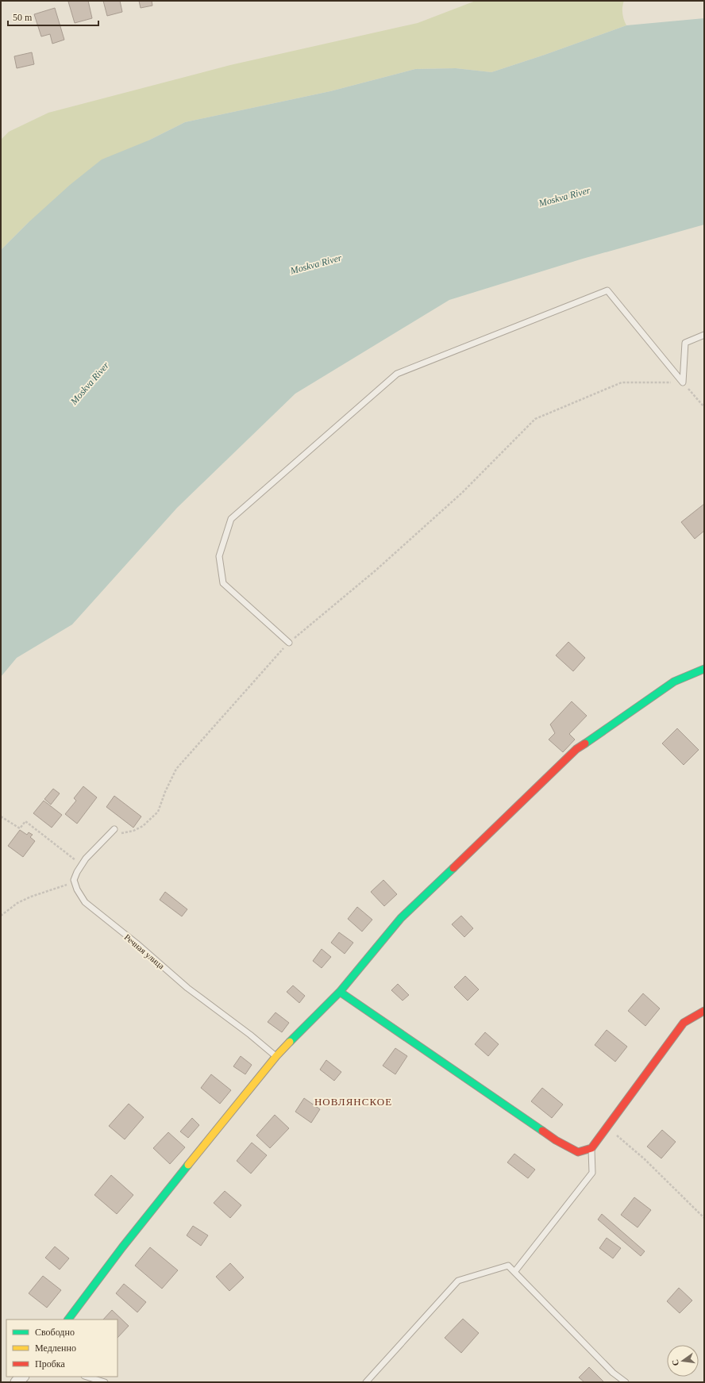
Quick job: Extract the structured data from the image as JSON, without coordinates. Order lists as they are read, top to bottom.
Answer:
{
  "streets": {
    "lane": ["Речная улица"]
  },
  "districts": ["НОВЛЯНСКОЕ"],
  "water": ["Moskva River"],
  "legend": ["Свободно", "Медленно", "Пробка"],
  "scale_bar": "50 m",
  "north": "left"
}
